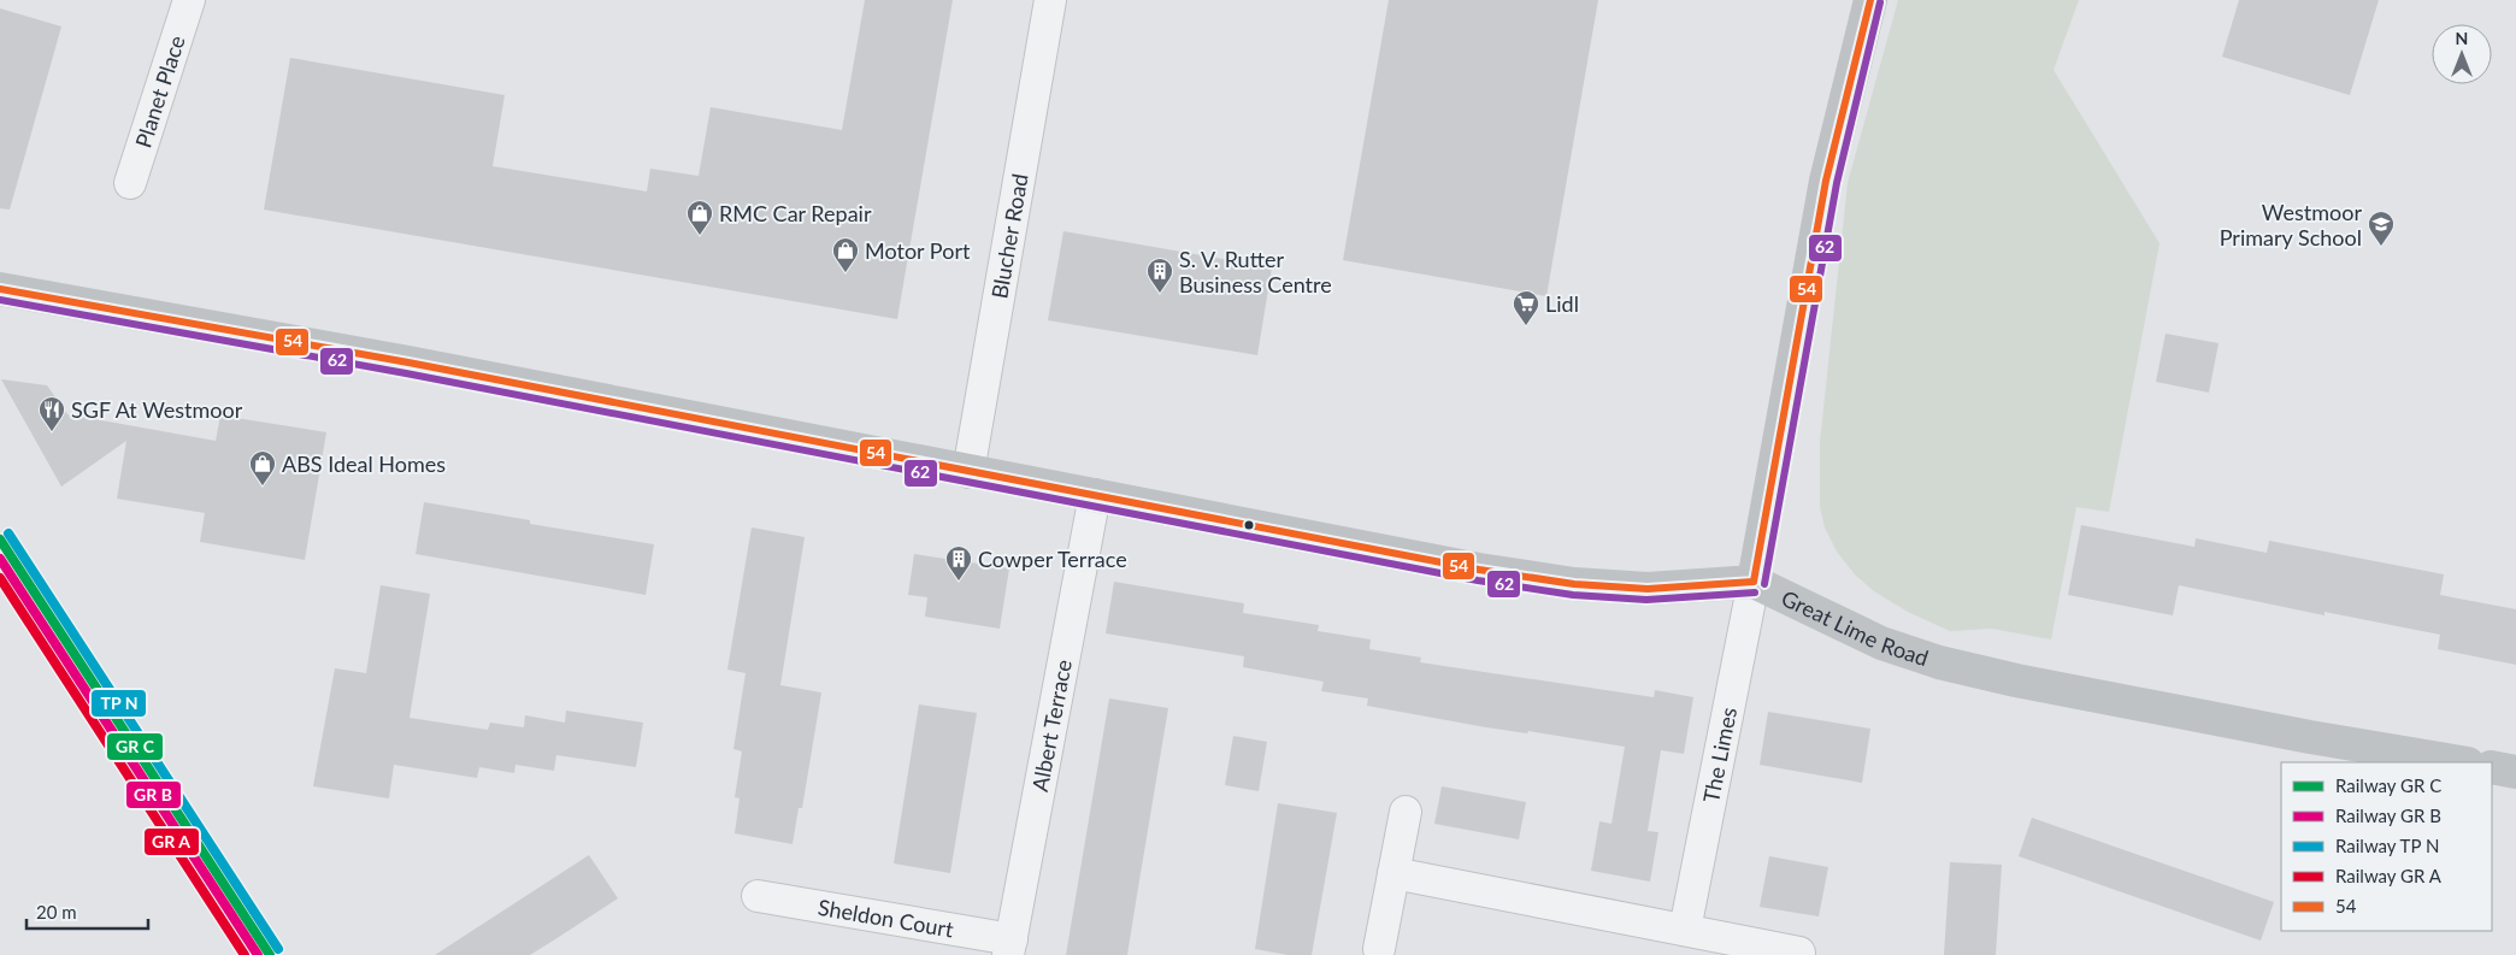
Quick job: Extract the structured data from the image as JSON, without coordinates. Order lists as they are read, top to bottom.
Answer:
{
  "streets": {
    "main road": ["Great Lime Road"],
    "street": [
      "Planet Place",
      "Blucher Road",
      "Albert Terrace",
      "The Limes",
      "Sheldon Court"
    ]
  },
  "crossings": [
    ["Blucher Road", "Great Lime Road"],
    ["Great Lime Road", "Albert Terrace"],
    ["Great Lime Road", "The Limes"],
    ["Albert Terrace", "Sheldon Court"]
  ],
  "places": {
    "shop": ["RMC Car Repair", "Motor Port", "ABS Ideal Homes"],
    "school or university": ["Westmoor Primary School"],
    "building": ["S. V. Rutter Business Centre", "Cowper Terrace"],
    "supermarket": ["Lidl"],
    "restaurant": ["SGF At Westmoor"]
  },
  "lines": ["transit line 54", "transit line 62"],
  "legend": [
    "Railway GR C",
    "Railway GR B",
    "Railway TP N",
    "Railway GR A",
    "54"
  ],
  "scale_bar": "20 m",
  "north": "top"
}
